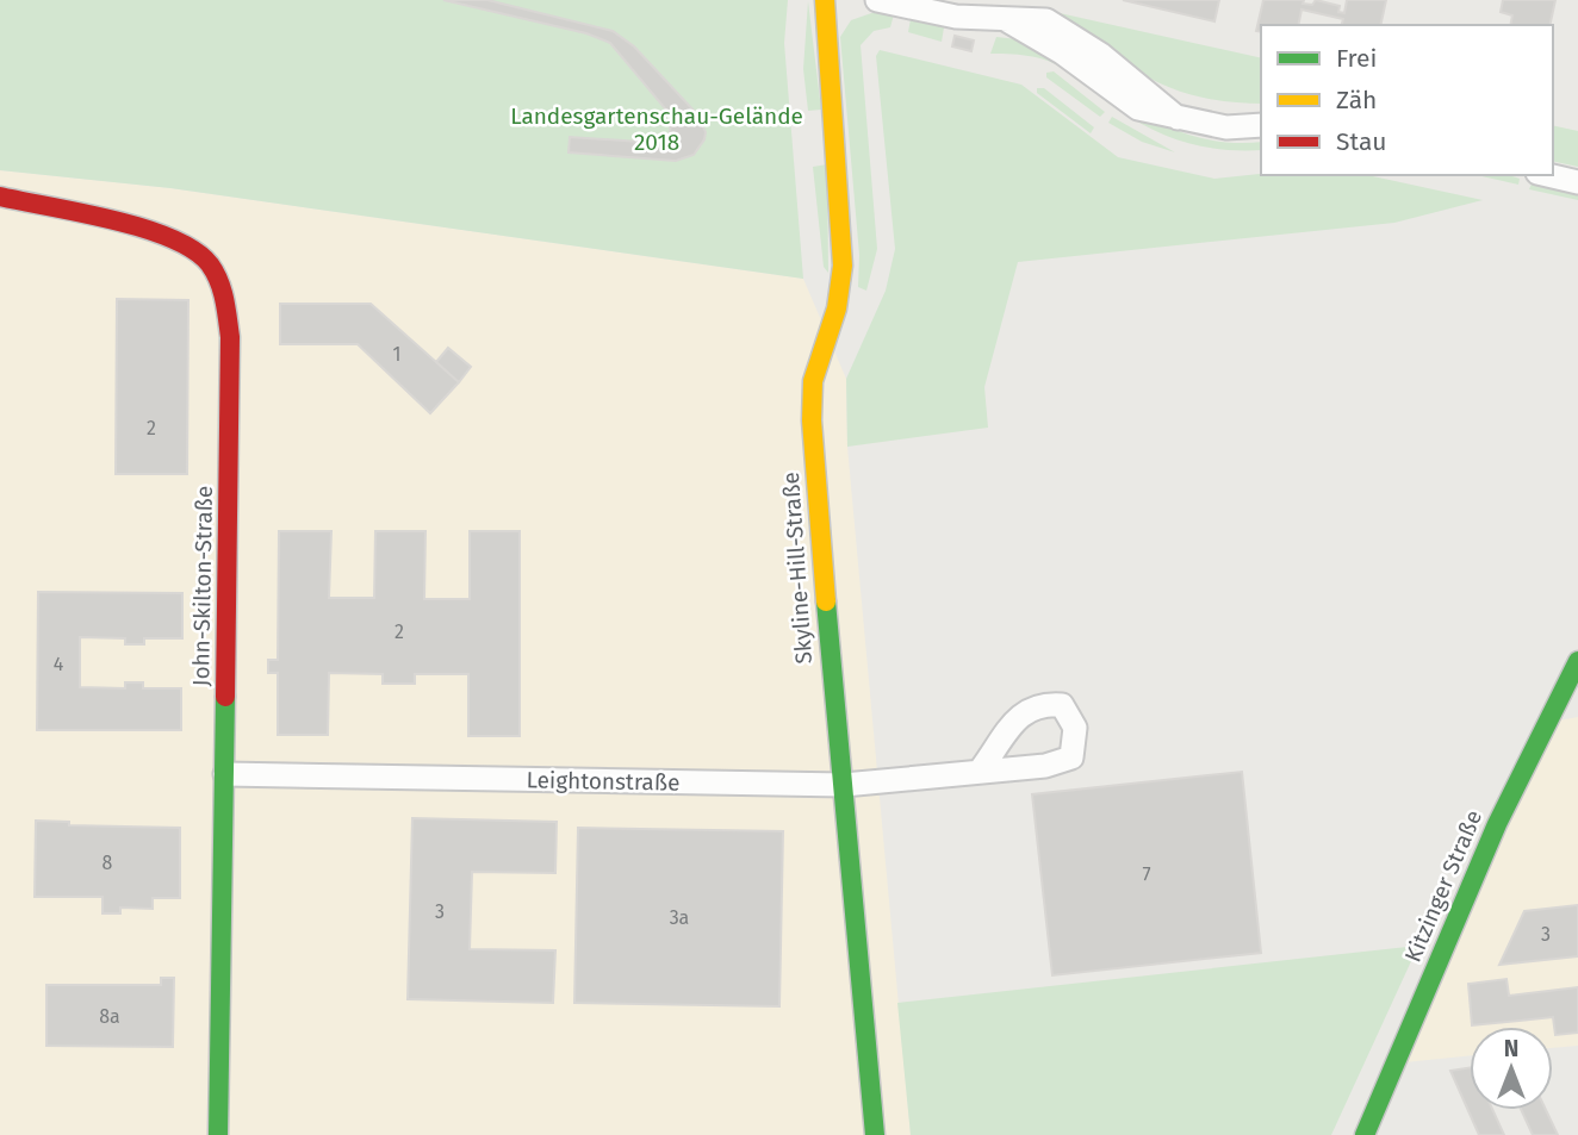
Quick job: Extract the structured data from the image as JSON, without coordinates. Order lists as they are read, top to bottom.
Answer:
{
  "streets": {
    "street": [
      "Skyline-Hill-Straße",
      "John-Skilton-Straße",
      "Leightonstraße",
      "Kitzinger Straße"
    ]
  },
  "crossings": [
    ["Skyline-Hill-Straße", "Leightonstraße"],
    ["John-Skilton-Straße", "Leightonstraße"]
  ],
  "parks": ["Landesgartenschau-Gelände 2018"],
  "house_numbers": [
    "1",
    "2",
    "2",
    "4",
    "8",
    "7",
    "3",
    "3a",
    "3",
    "8a"
  ],
  "legend": ["Frei", "Zäh", "Stau"],
  "north": "top"
}
